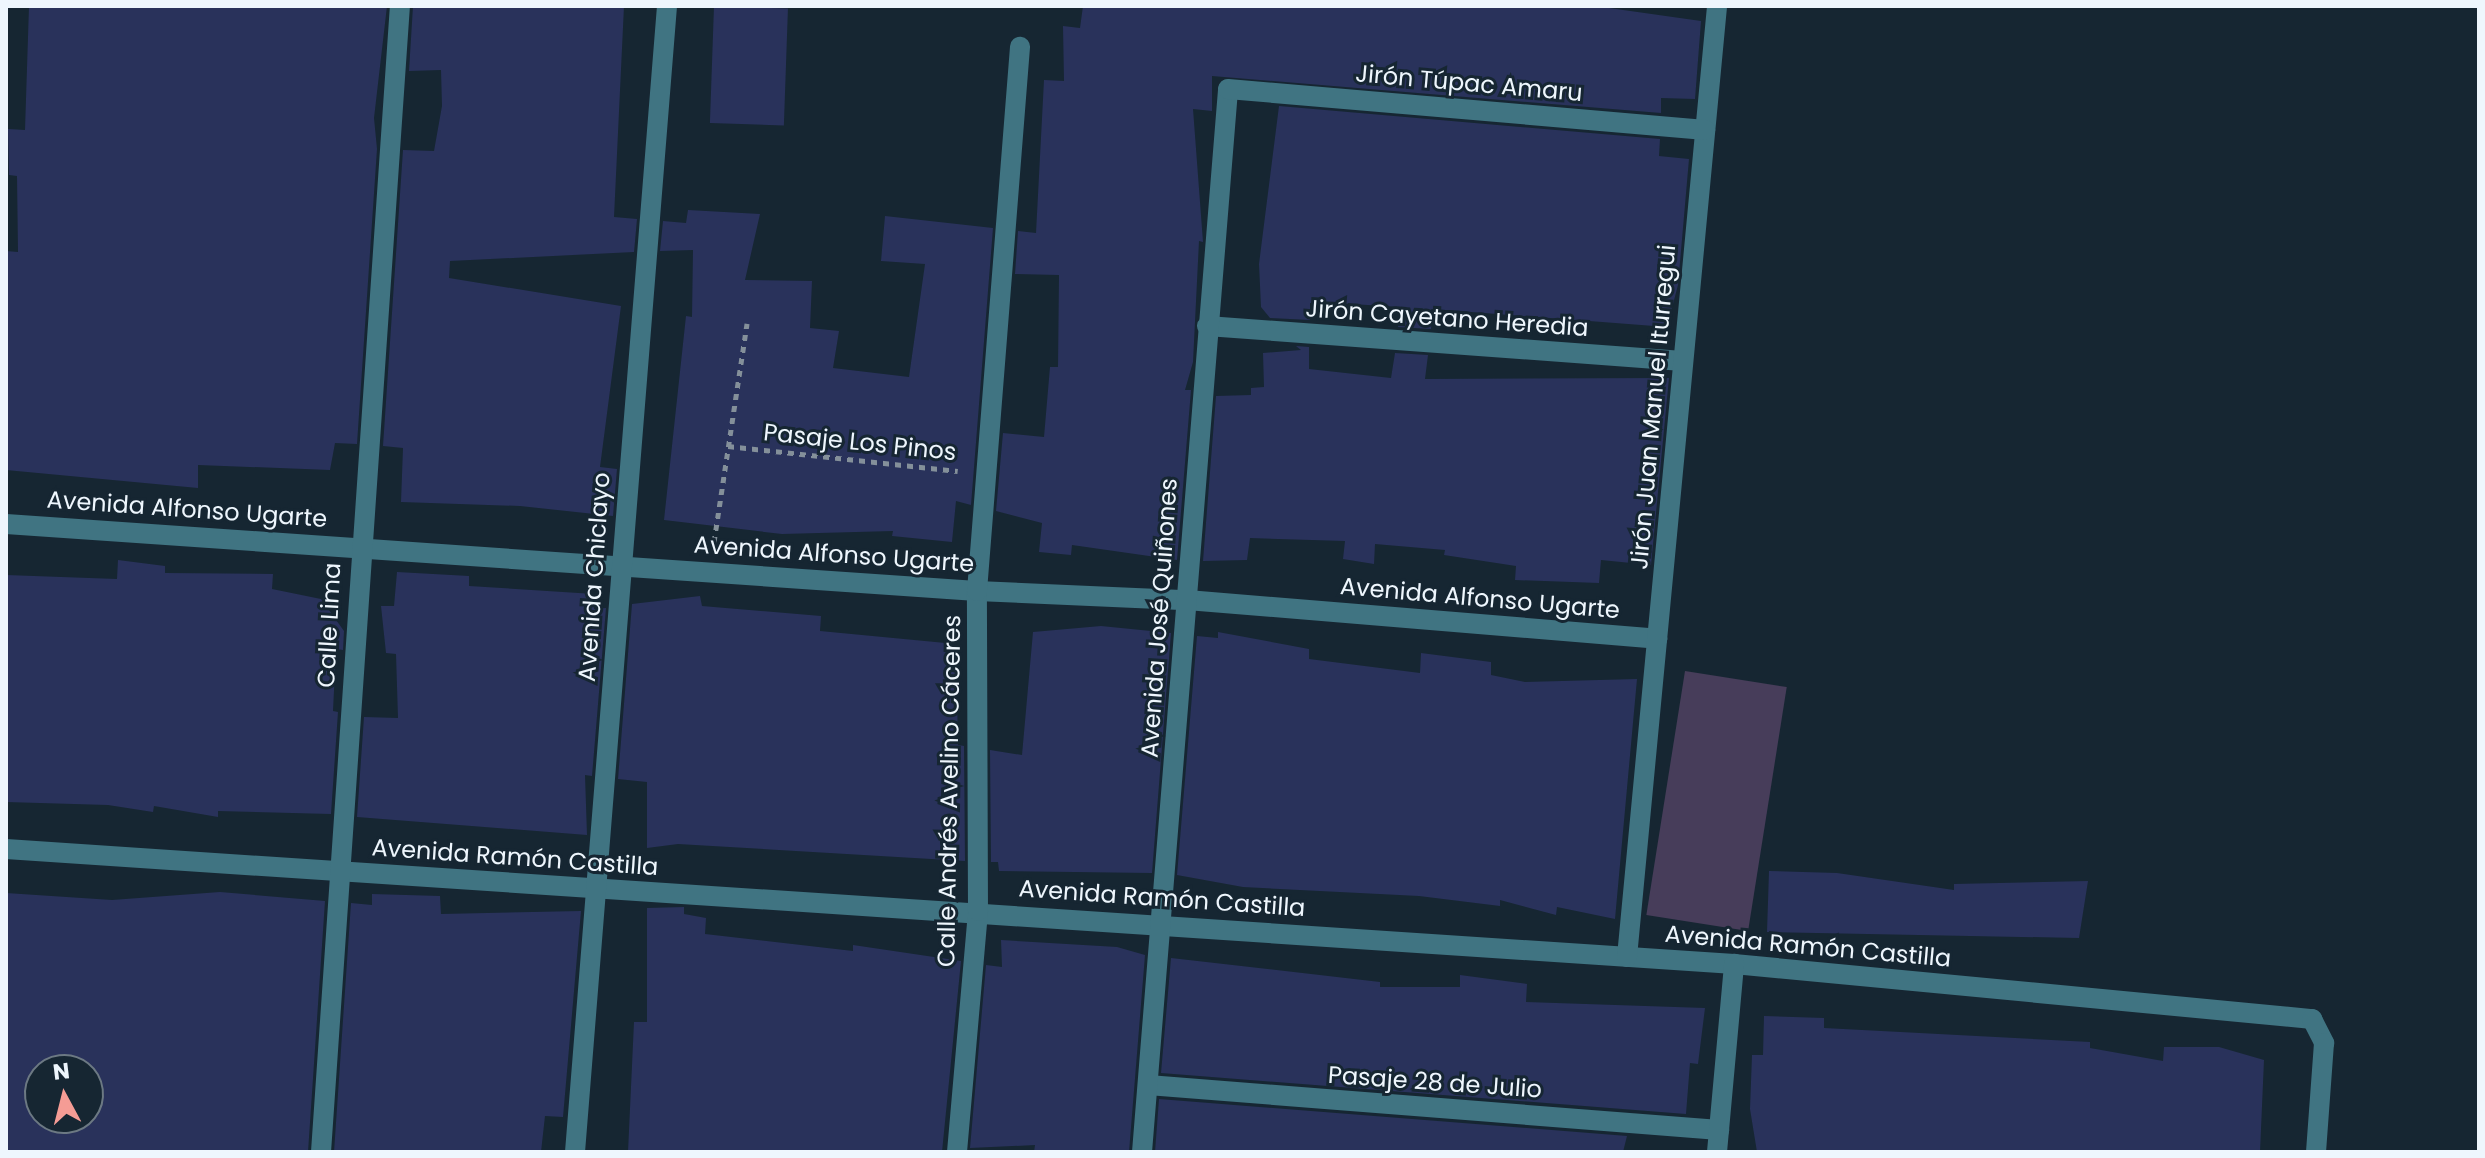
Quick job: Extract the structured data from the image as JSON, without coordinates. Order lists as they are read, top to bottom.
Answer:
{
  "streets": {
    "street": [
      "Jirón Túpac Amaru",
      "Jirón Cayetano Heredia",
      "Jirón Juan Manuel Iturregui",
      "Avenida Alfonso Ugarte",
      "Avenida Chiclayo",
      "Avenida José Quiñones",
      "Calle Lima",
      "Calle Andrés Avelino Cáceres",
      "Avenida Ramón Castilla",
      "Pasaje 28 de Julio"
    ],
    "path": ["Pasaje Los Pinos"]
  },
  "crossings": [
    ["Jirón Túpac Amaru", "Jirón Juan Manuel Iturregui"],
    ["Jirón Túpac Amaru", "Avenida José Quiñones"],
    ["Jirón Cayetano Heredia", "Jirón Juan Manuel Iturregui"],
    ["Jirón Cayetano Heredia", "Avenida José Quiñones"],
    ["Jirón Juan Manuel Iturregui", "Avenida Alfonso Ugarte"],
    ["Jirón Juan Manuel Iturregui", "Avenida Ramón Castilla"],
    ["Pasaje Los Pinos", "Calle Andrés Avelino Cáceres"],
    ["Avenida Alfonso Ugarte", "Avenida Chiclayo"],
    ["Avenida Alfonso Ugarte", "Avenida José Quiñones"],
    ["Avenida Alfonso Ugarte", "Calle Lima"],
    ["Avenida Alfonso Ugarte", "Calle Andrés Avelino Cáceres"],
    ["Avenida Chiclayo", "Avenida Ramón Castilla"],
    ["Avenida José Quiñones", "Avenida Ramón Castilla"],
    ["Avenida José Quiñones", "Pasaje 28 de Julio"],
    ["Calle Lima", "Avenida Ramón Castilla"],
    ["Calle Andrés Avelino Cáceres", "Avenida Ramón Castilla"]
  ],
  "north": "top"
}
